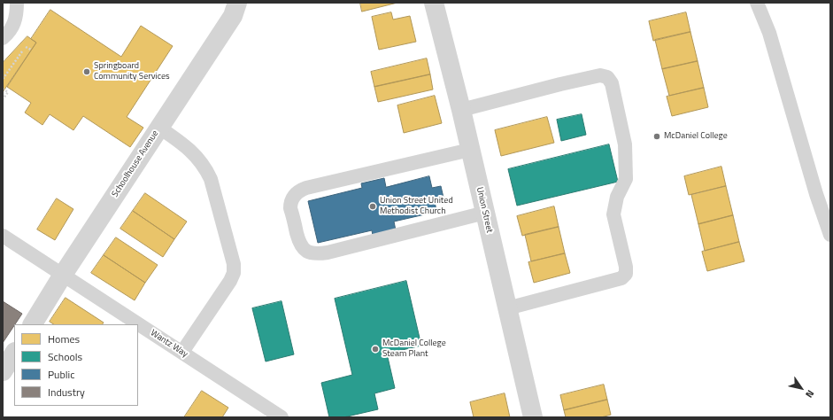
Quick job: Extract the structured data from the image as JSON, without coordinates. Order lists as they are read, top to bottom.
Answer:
{
  "streets": {
    "street": ["Schoolhouse Avenue", "Union Street"],
    "lane": ["Wantz Way"]
  },
  "crossings": [
    ["Schoolhouse Avenue", "Wantz Way"]
  ],
  "places": [
    "Springboard Community Services",
    "McDaniel College",
    "Union Street United Methodist Church",
    "McDaniel College Steam Plant"
  ],
  "legend": [
    "Homes",
    "Schools",
    "Public",
    "Industry"
  ],
  "north": "bottom right"
}
